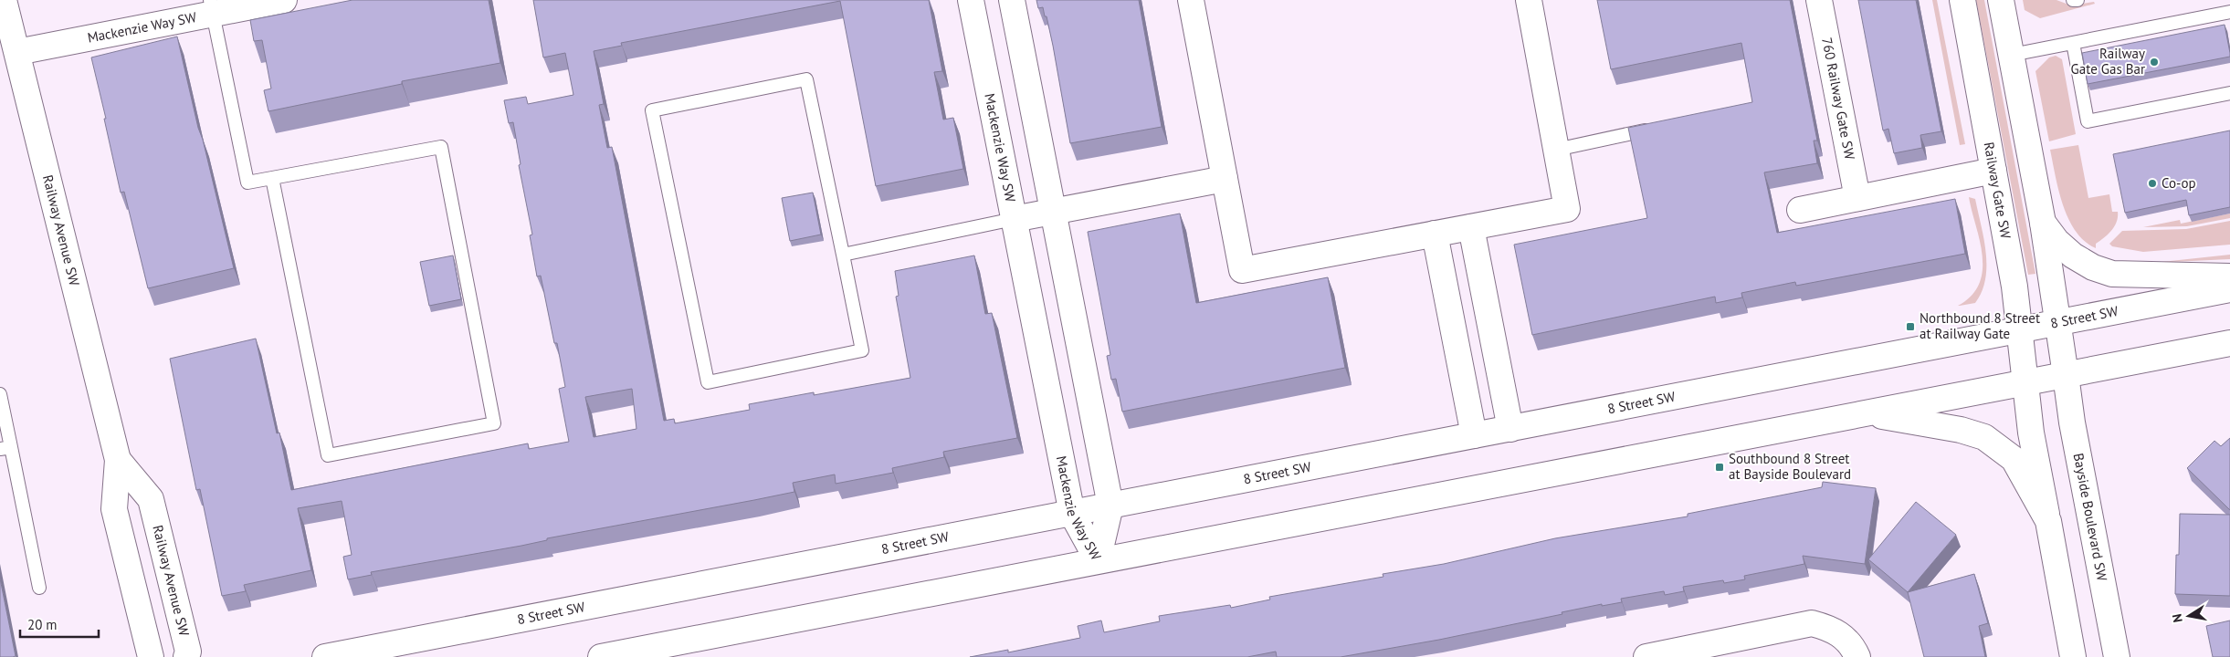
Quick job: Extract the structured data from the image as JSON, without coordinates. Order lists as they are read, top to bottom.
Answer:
{
  "streets": {
    "street": [
      "Mackenzie Way SW",
      "760 Railway Gate SW",
      "Railway Gate SW",
      "Railway Avenue SW",
      "8 Street SW",
      "Bayside Boulevard SW"
    ]
  },
  "crossings": [
    ["Mackenzie Way SW", "Railway Avenue SW"],
    ["Mackenzie Way SW", "8 Street SW"],
    ["Railway Gate SW", "8 Street SW"]
  ],
  "places": {
    "other": ["Railway Gate Gas Bar", "Co-op"],
    "transit": ["Northbound 8 Street at Railway Gate", "Southbound 8 Street at Bayside Boulevard"]
  },
  "scale_bar": "20 m",
  "north": "left"
}
